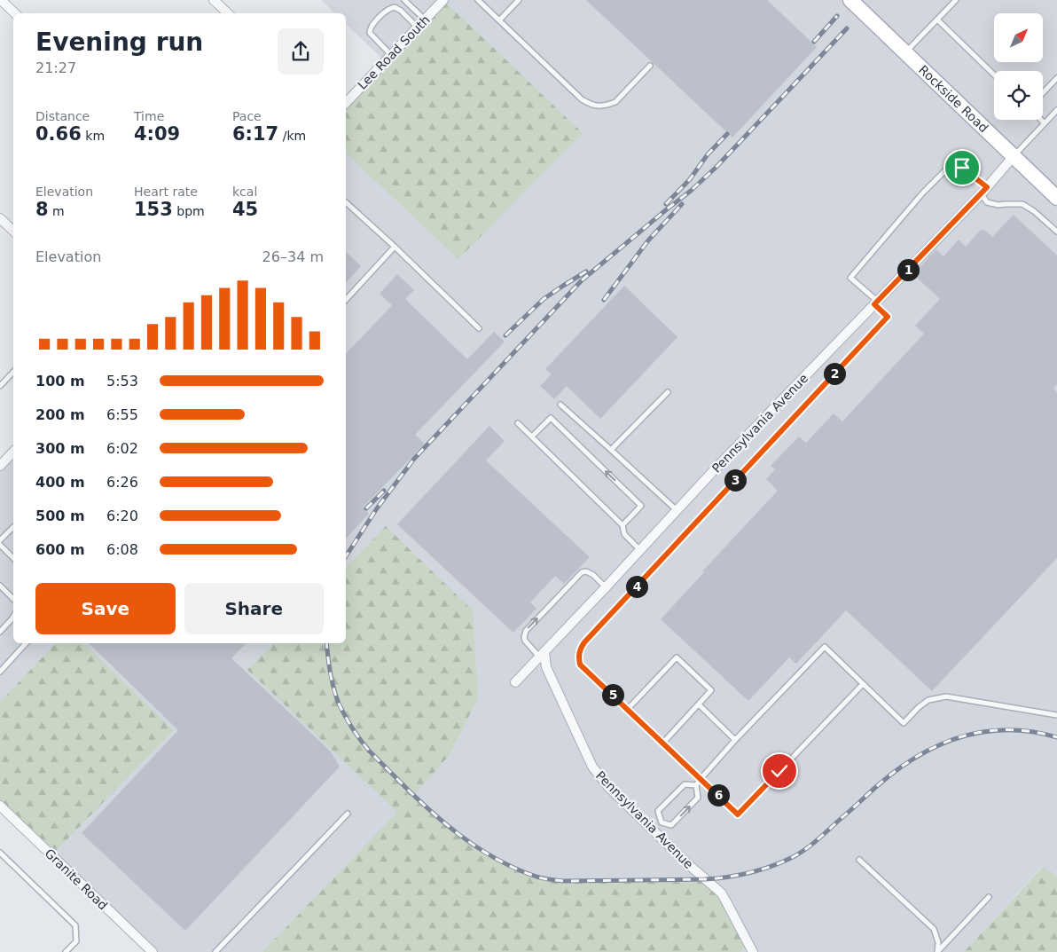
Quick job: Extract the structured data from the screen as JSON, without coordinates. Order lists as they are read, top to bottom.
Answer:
{
  "streets": {
    "main road": ["Rockside Road"],
    "street": ["Lee Road South", "Pennsylvania Avenue", "Granite Road"]
  },
  "crossings": [
    ["Rockside Road", "Pennsylvania Avenue"]
  ],
  "north": "top right",
  "page": {
    "heading": ["Evening run", "21:27"],
    "stats": [
      ["Distance", "0.66 km"],
      ["Time", "4:09"],
      ["Pace", "6:17 /km"],
      ["Elevation", "8 m"],
      ["Heart rate", "153 bpm"],
      ["kcal", "45"]
    ],
    "chart": ["Elevation", "26–34 m"],
    "pins": [
      "1",
      "2",
      "3",
      "4",
      "5",
      "6"
    ],
    "list": [
      {
        "name": "100 m",
        "note": "5:53"
      },
      {
        "name": "200 m",
        "note": "6:55"
      },
      {
        "name": "300 m",
        "note": "6:02"
      },
      {
        "name": "400 m",
        "note": "6:26"
      },
      {
        "name": "500 m",
        "note": "6:20"
      },
      {
        "name": "600 m",
        "note": "6:08"
      }
    ],
    "buttons": ["Save", "Share"]
  }
}
